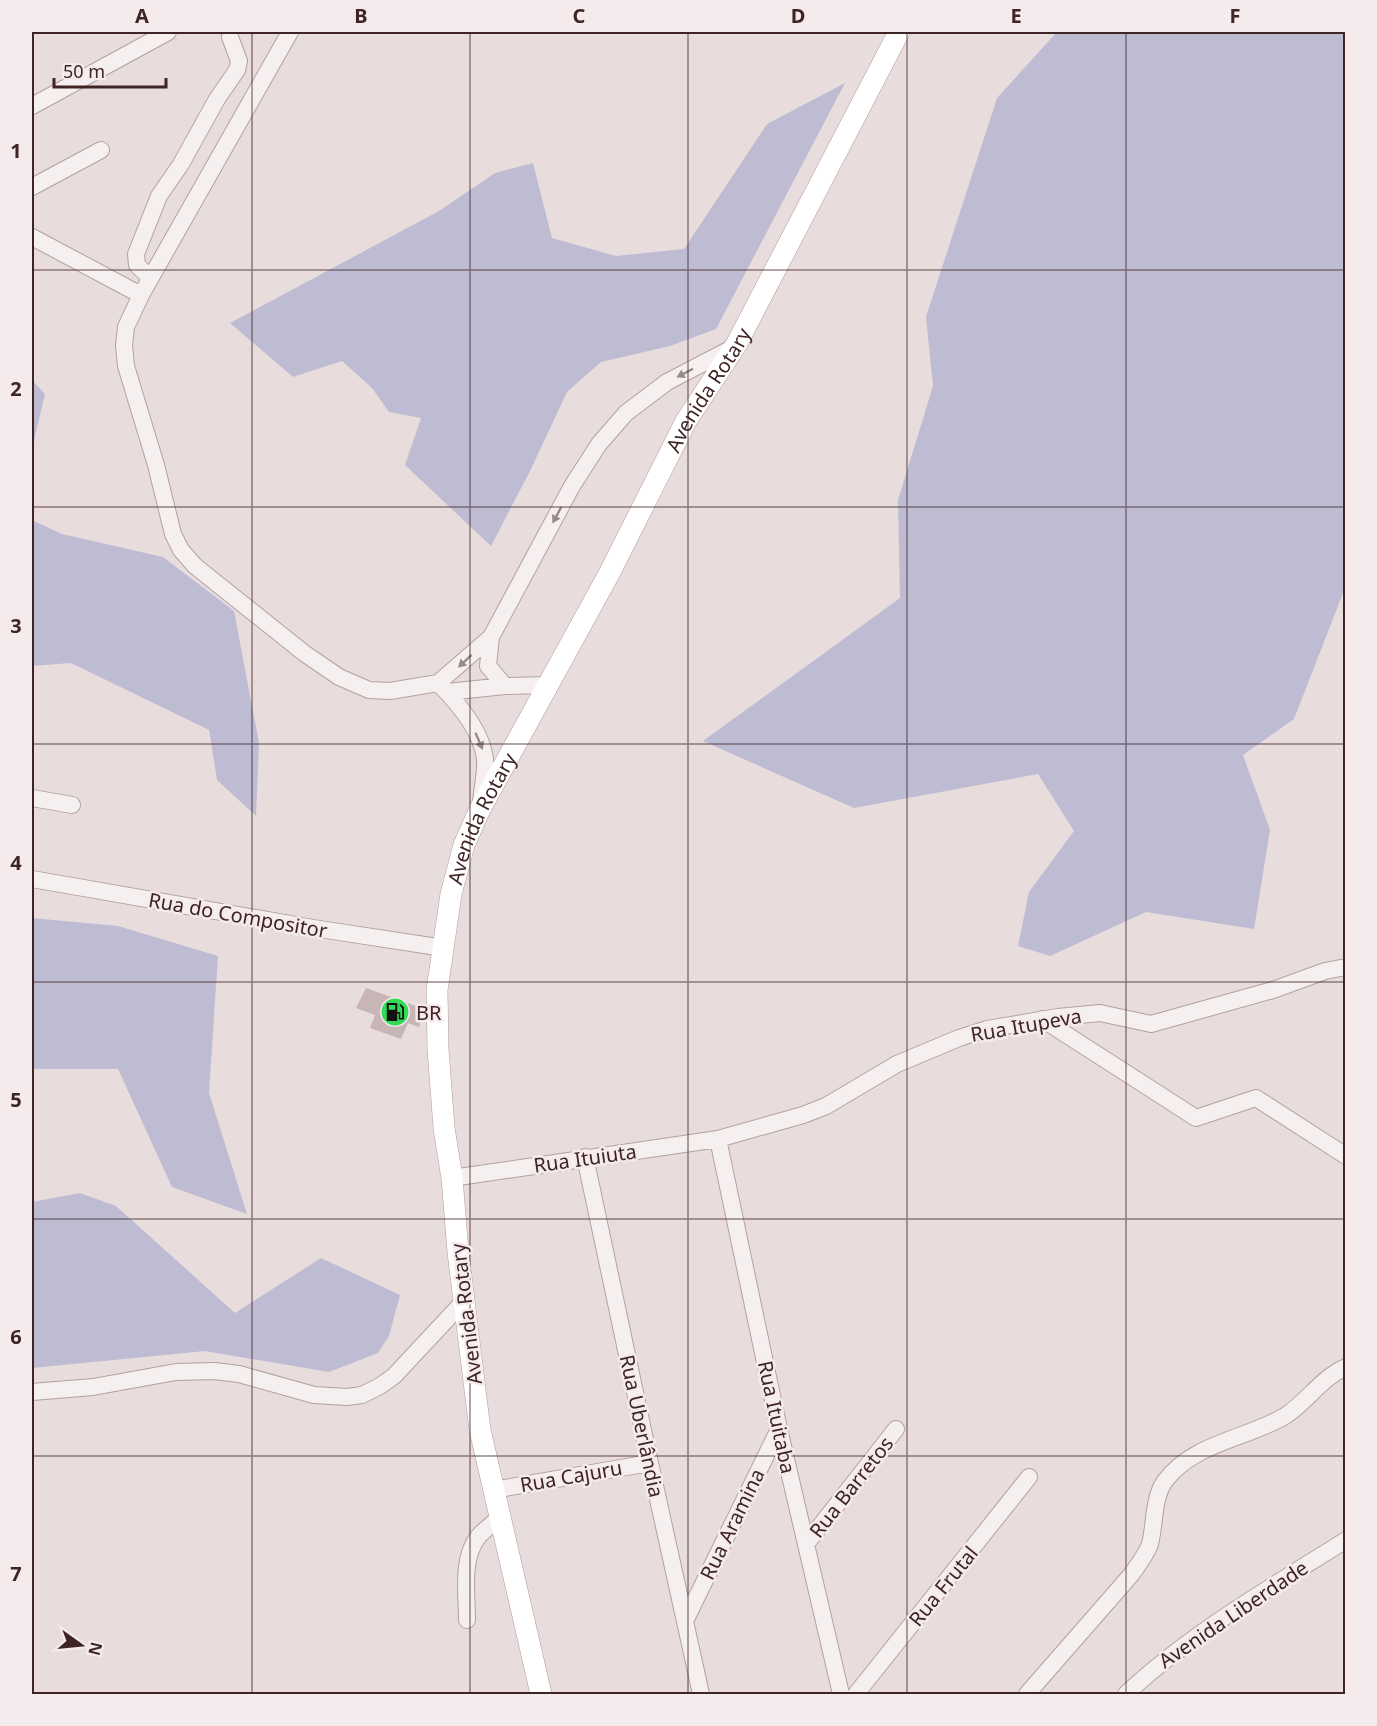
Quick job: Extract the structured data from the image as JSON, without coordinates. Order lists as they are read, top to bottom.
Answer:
{
  "streets": {
    "main road": ["Avenida Rotary"],
    "street": [
      "Rua do Compositor",
      "Rua Itupeva",
      "Rua Ituiuta",
      "Rua Ituitaba",
      "Rua Uberlândia",
      "Rua Cajuru",
      "Rua Barretos",
      "Rua Aramina",
      "Rua Frutal",
      "Avenida Liberdade"
    ]
  },
  "crossings": [
    ["Avenida Rotary", "Rua do Compositor"],
    ["Avenida Rotary", "Rua Ituiuta"],
    ["Avenida Rotary", "Rua Cajuru"],
    ["Rua Itupeva", "Rua Ituiuta"],
    ["Rua Itupeva", "Rua Ituitaba"],
    ["Rua Ituiuta", "Rua Ituitaba"],
    ["Rua Ituiuta", "Rua Uberlândia"],
    ["Rua Ituitaba", "Rua Barretos"],
    ["Rua Ituitaba", "Rua Aramina"],
    ["Rua Uberlândia", "Rua Cajuru"],
    ["Rua Uberlândia", "Rua Aramina"]
  ],
  "places": {
    "fuel station": ["BR"]
  },
  "scale_bar": "50 m",
  "north": "right",
  "grid": {
    "columns": [
      "A",
      "B",
      "C",
      "D",
      "E",
      "F"
    ],
    "rows": [
      "1",
      "2",
      "3",
      "4",
      "5",
      "6",
      "7"
    ]
  }
}
